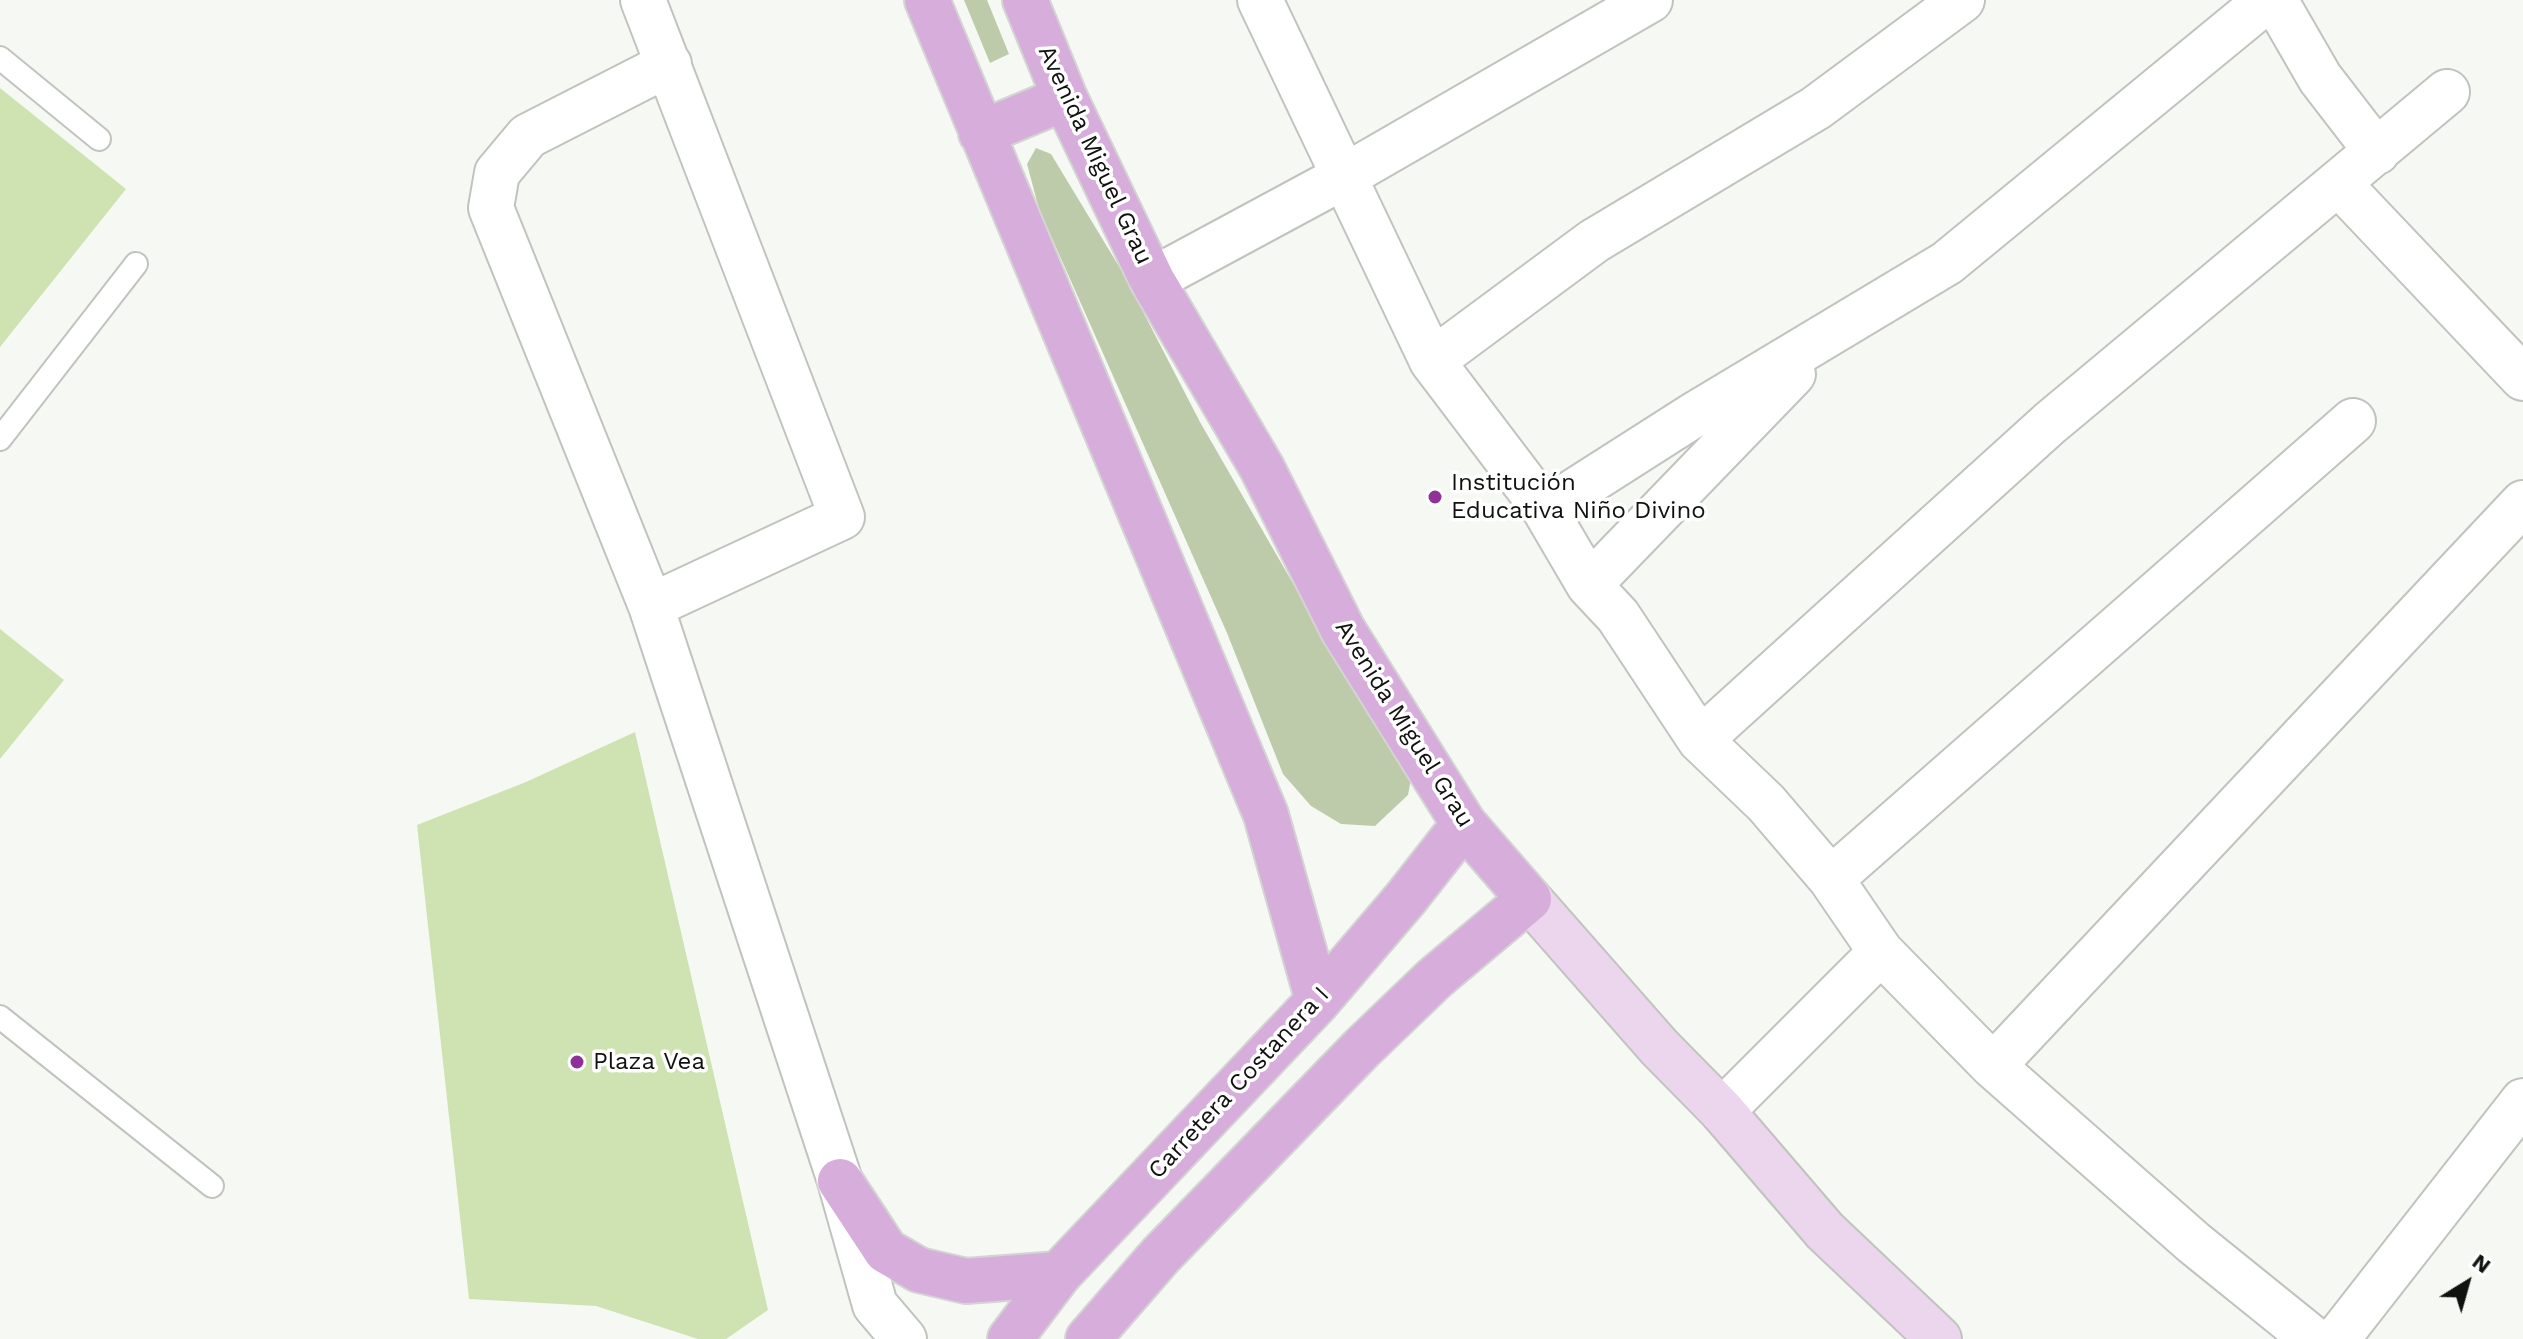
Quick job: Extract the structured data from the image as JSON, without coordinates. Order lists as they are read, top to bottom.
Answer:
{
  "streets": {
    "main road": ["Avenida Miguel Grau", "Carretera Costanera I"]
  },
  "crossings": [
    ["Avenida Miguel Grau", "Carretera Costanera I"]
  ],
  "places": ["Institución Educativa Niño Divino", "Plaza Vea"],
  "north": "top right"
}
